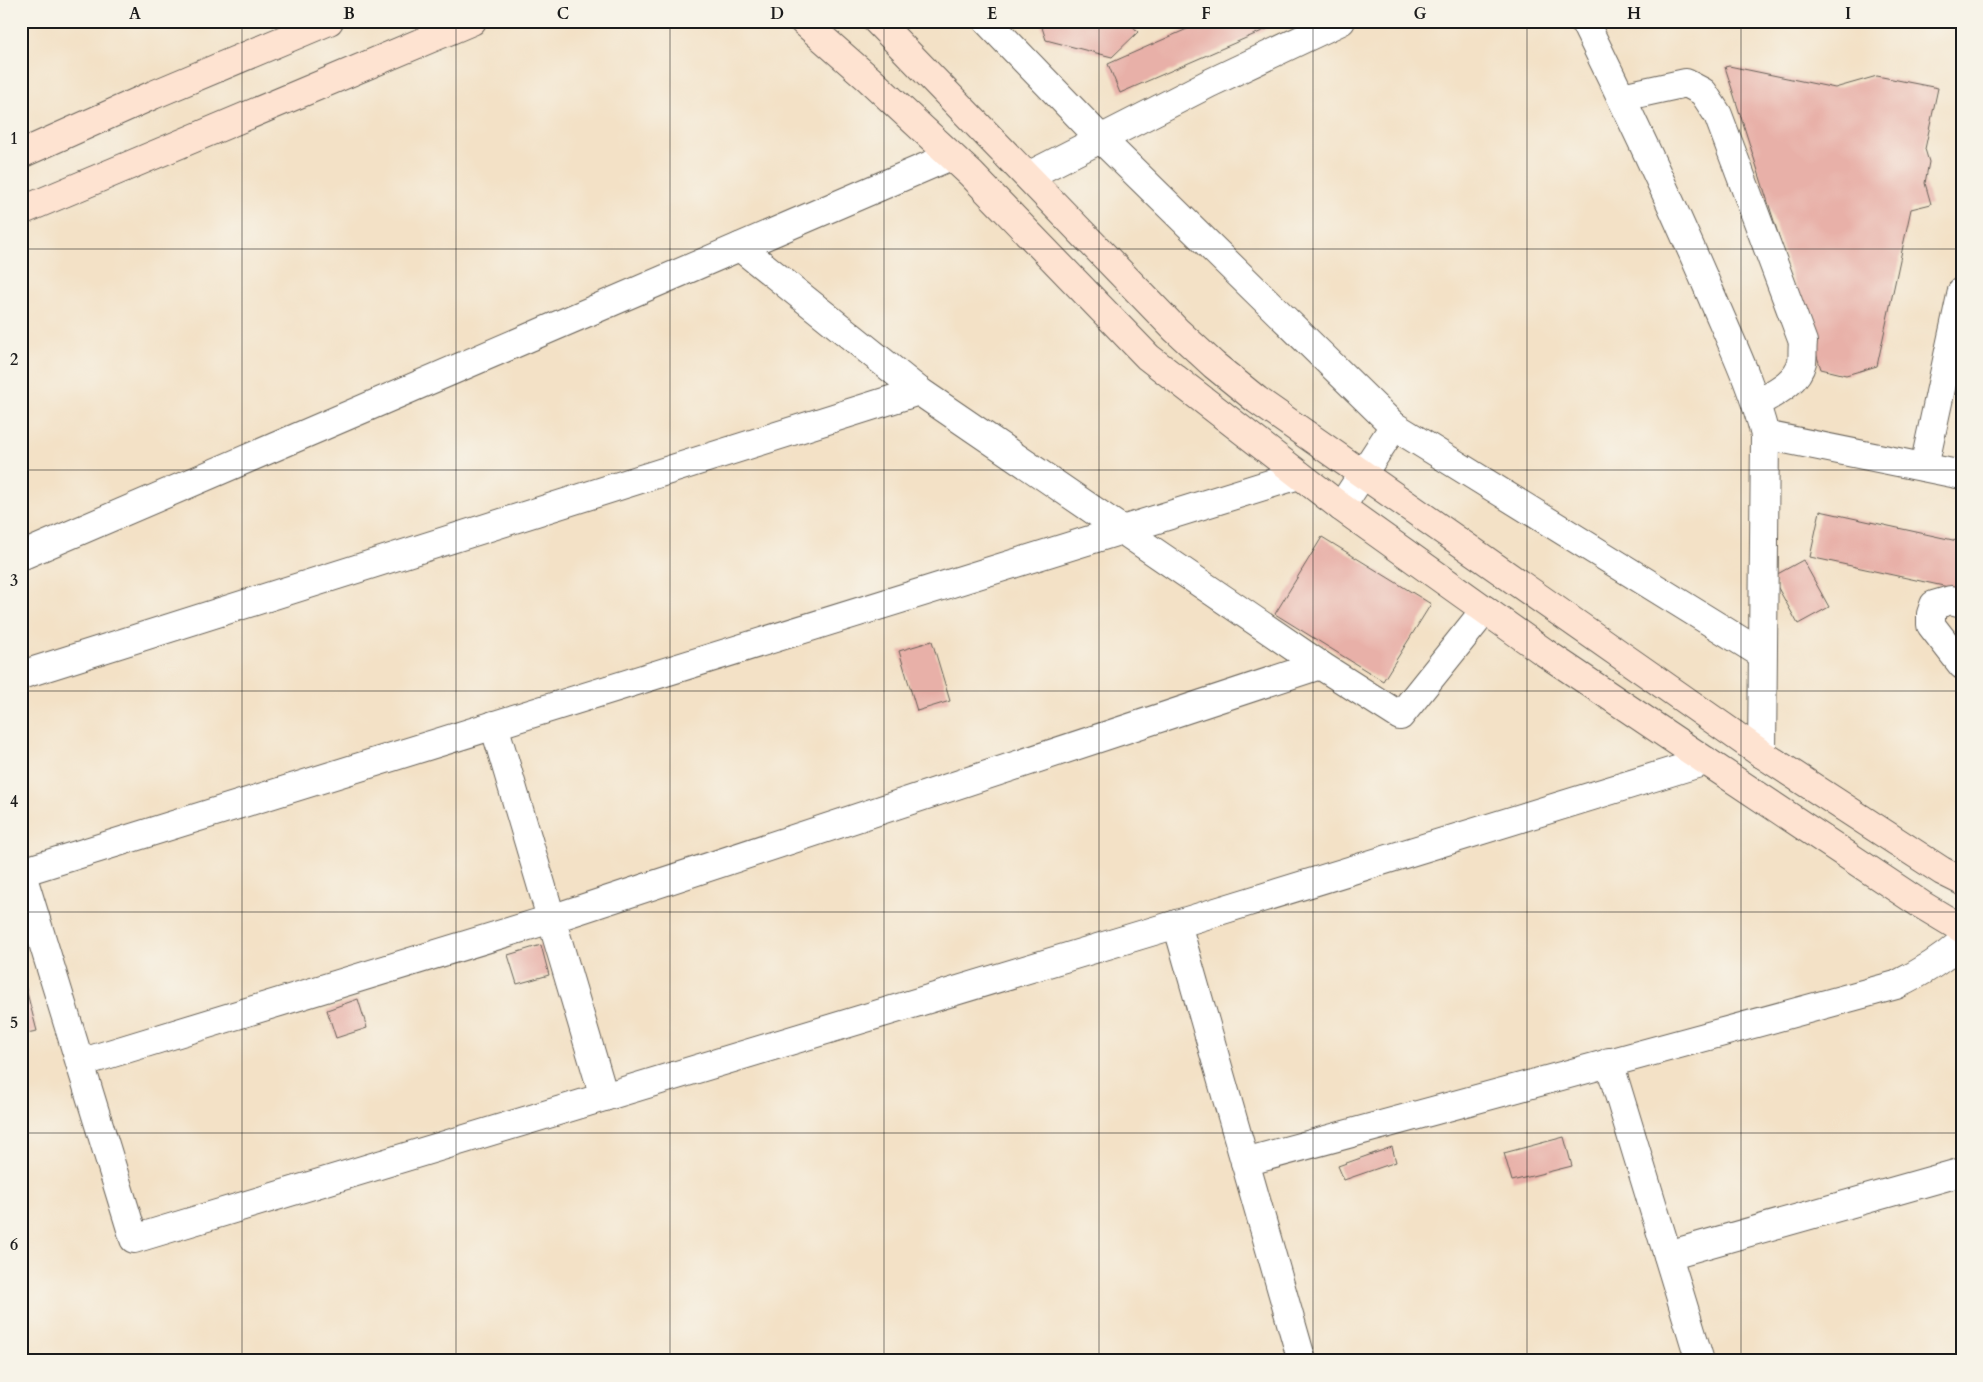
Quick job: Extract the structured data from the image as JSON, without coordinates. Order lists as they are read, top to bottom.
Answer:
{
  "grid": {
    "columns": [
      "A",
      "B",
      "C",
      "D",
      "E",
      "F",
      "G",
      "H",
      "I"
    ],
    "rows": [
      "1",
      "2",
      "3",
      "4",
      "5",
      "6"
    ]
  }
}
